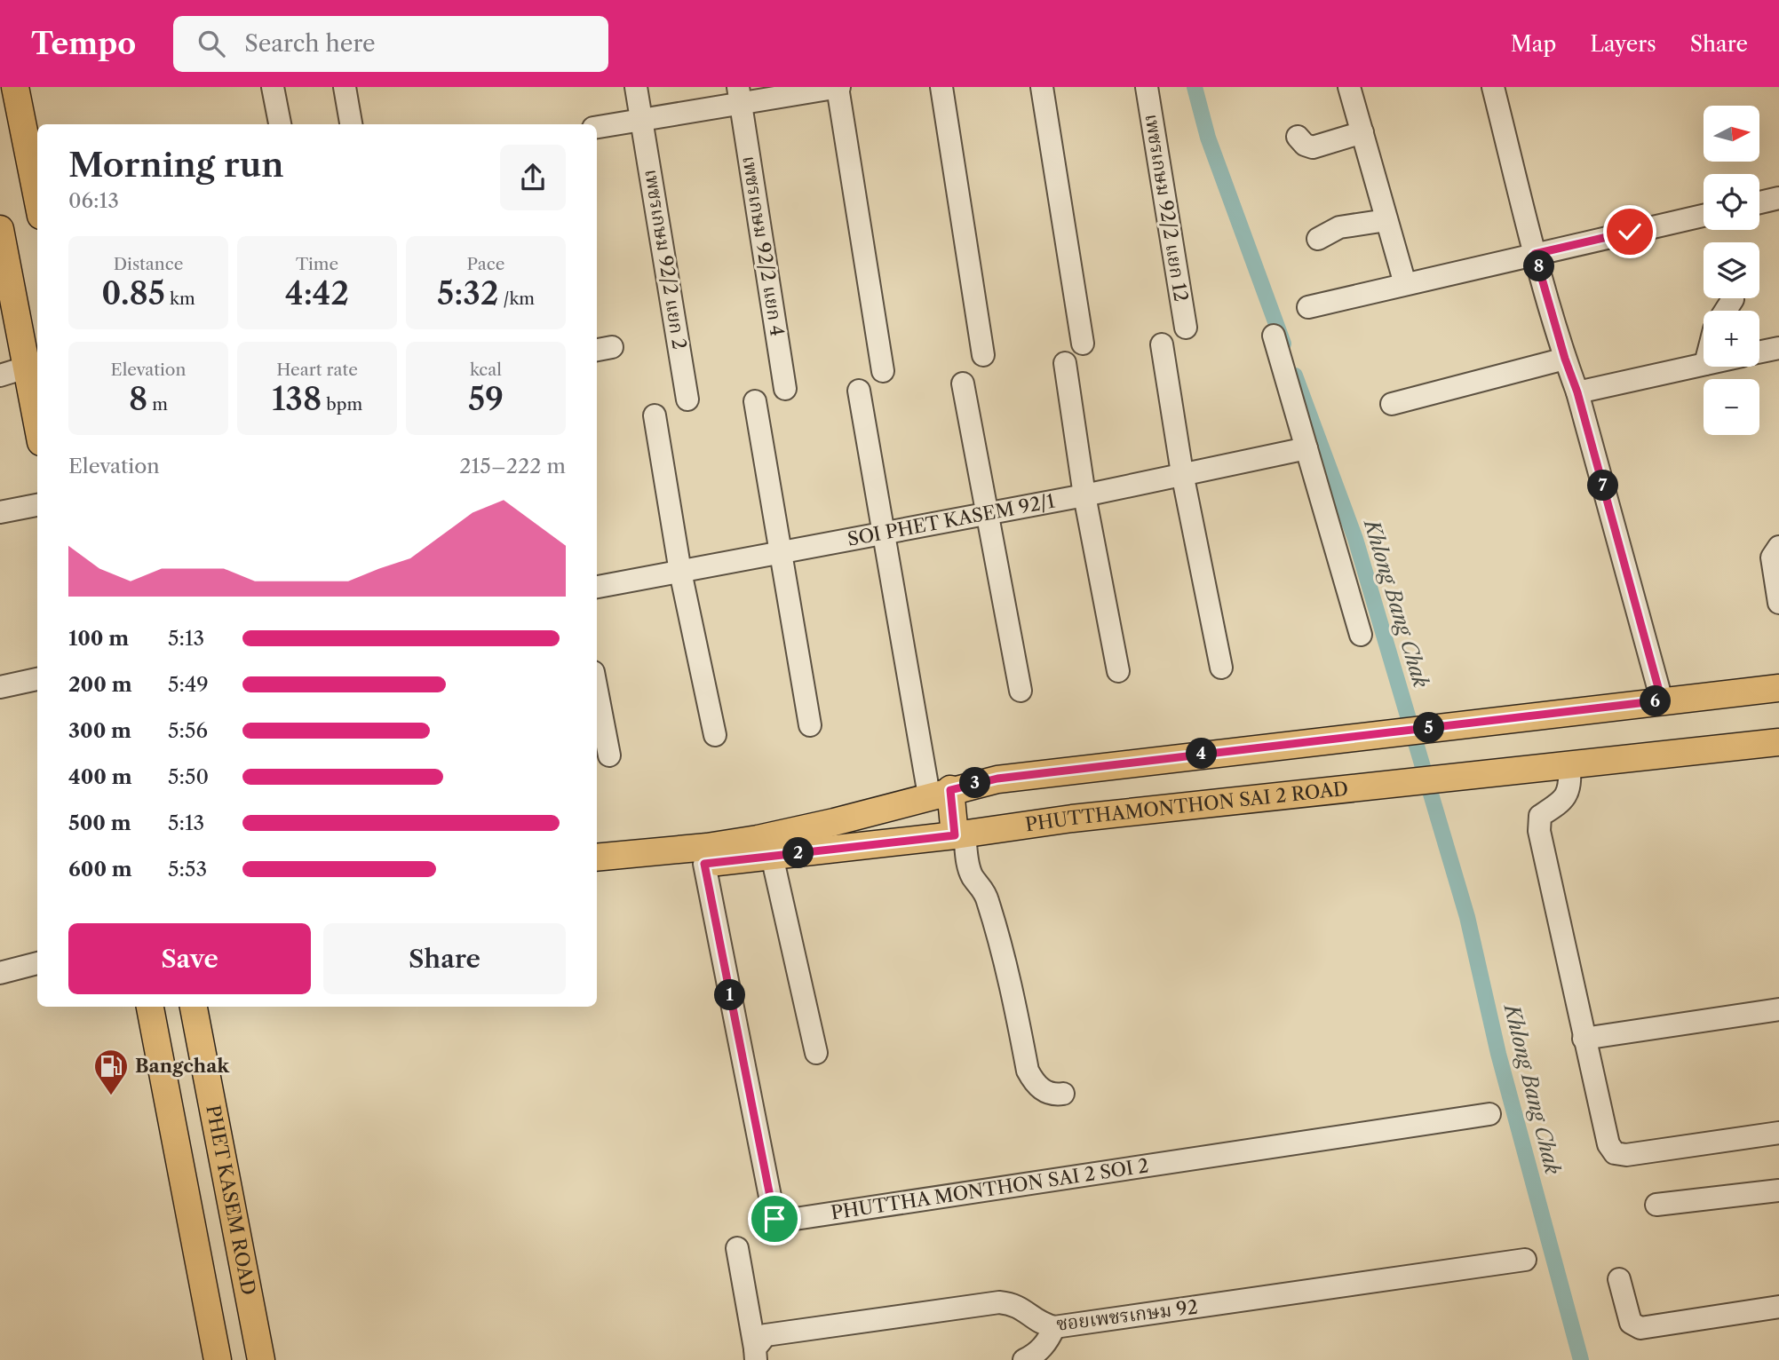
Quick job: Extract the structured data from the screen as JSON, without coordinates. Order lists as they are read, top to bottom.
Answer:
{
  "streets": {
    "main road": ["PHUTTHAMONTHON SAI 2 ROAD", "PHET KASEM ROAD"],
    "street": [
      "เพชรเกษม 92/2 แยก 12",
      "เพชรเกษม 92/2 แยก 4",
      "เพชรเกษม 92/2 แยก 2",
      "SOI PHET KASEM 92/1",
      "PHUTTHA MONTHON SAI 2 SOI 2",
      "ซอยเพชรเกษม 92"
    ]
  },
  "crossings": [
    ["PHUTTHAMONTHON SAI 2 ROAD", "PHUTTHA MONTHON SAI 2 SOI 2"]
  ],
  "water": ["Khlong Bang Chak"],
  "places": {
    "fuel station": ["Bangchak"]
  },
  "north": "right",
  "page": {
    "header": "Tempo",
    "search": "Search here",
    "nav": ["Map", "Layers", "Share"],
    "map_buttons": ["+", "−"],
    "heading": ["Morning run", "06:13"],
    "stats": [
      ["Distance", "0.85 km"],
      ["Time", "4:42"],
      ["Pace", "5:32 /km"],
      ["Elevation", "8 m"],
      ["Heart rate", "138 bpm"],
      ["kcal", "59"]
    ],
    "pins": [
      "8",
      "7",
      "6",
      "5",
      "4",
      "3",
      "2",
      "1"
    ],
    "chart": ["Elevation", "215–222 m"],
    "list": [
      {
        "name": "100 m",
        "note": "5:13"
      },
      {
        "name": "200 m",
        "note": "5:49"
      },
      {
        "name": "300 m",
        "note": "5:56"
      },
      {
        "name": "400 m",
        "note": "5:50"
      },
      {
        "name": "500 m",
        "note": "5:13"
      },
      {
        "name": "600 m",
        "note": "5:53"
      }
    ],
    "buttons": ["Save", "Share"]
  }
}
